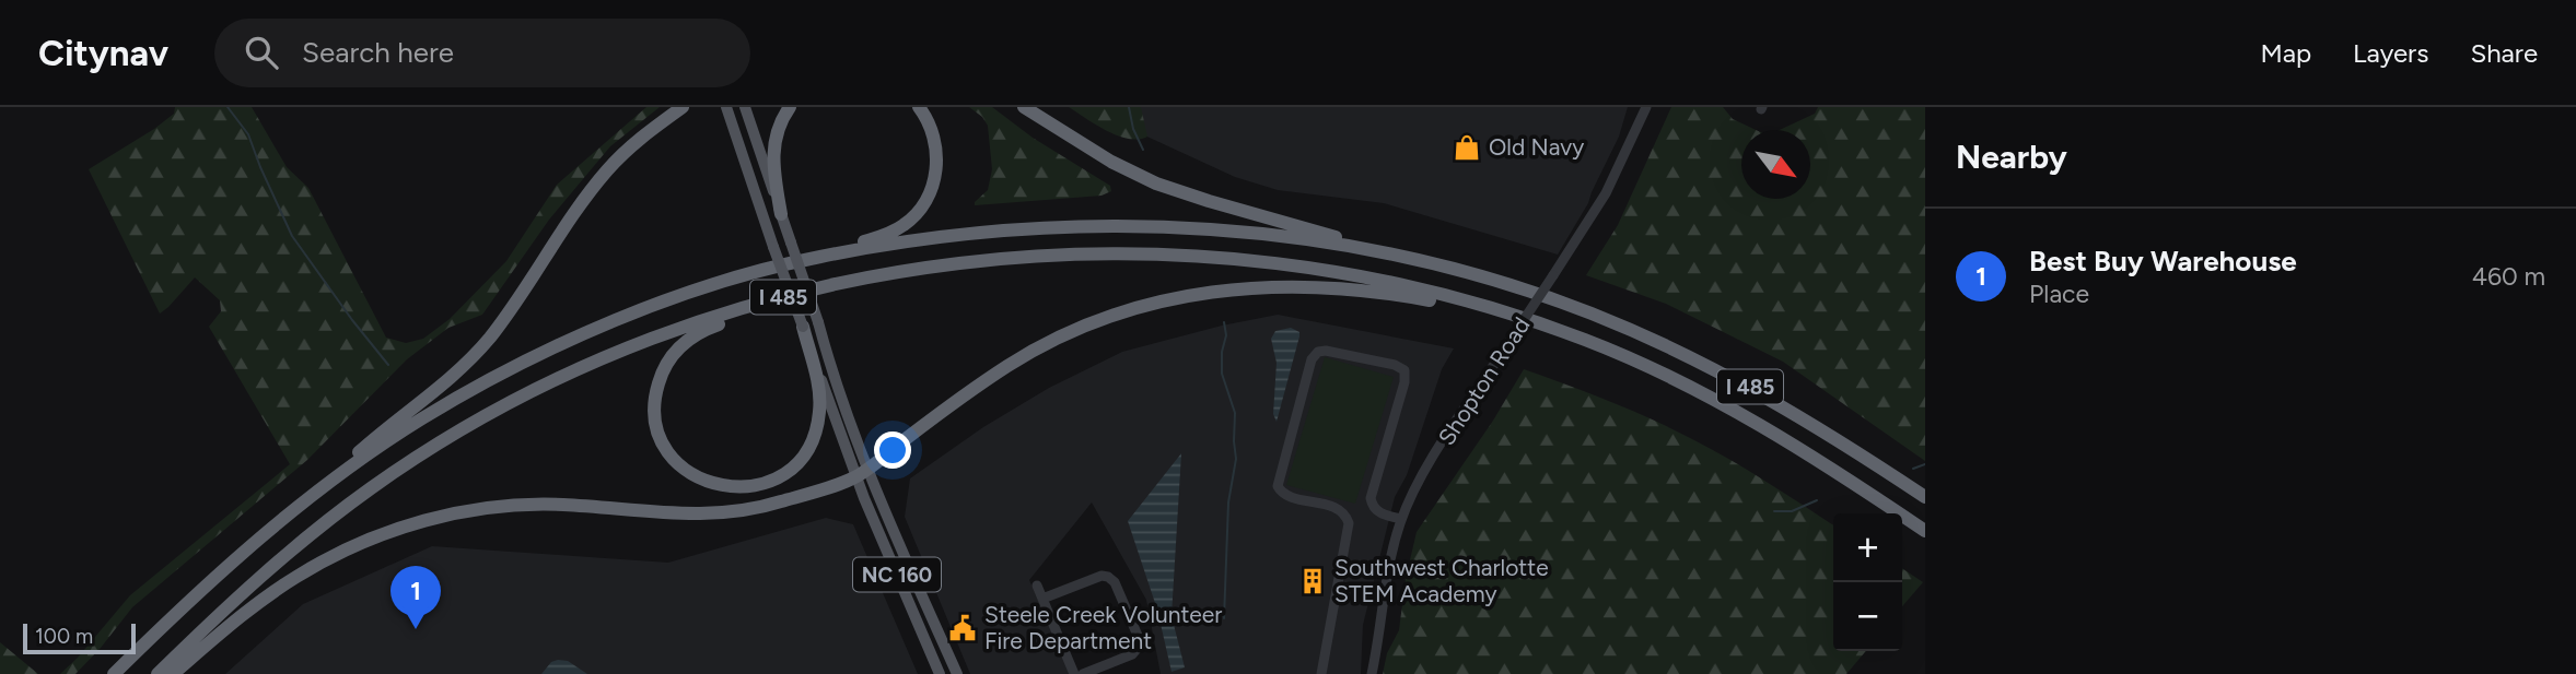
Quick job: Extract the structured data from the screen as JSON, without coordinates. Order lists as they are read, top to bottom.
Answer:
{
  "streets": {
    "highway": ["I 485"],
    "main road": ["NC 160"],
    "street": ["Shopton Road"]
  },
  "places": {
    "shop": ["Old Navy"],
    "building": ["Southwest Charlotte STEM Academy"],
    "public building": ["Steele Creek Volunteer Fire Department"]
  },
  "scale_bar": "100 m",
  "north": "bottom right",
  "page": {
    "header": "Citynav",
    "search": "Search here",
    "nav": ["Map", "Layers", "Share"],
    "heading": "Nearby",
    "list": [
      {
        "mark": "1",
        "name": "Best Buy Warehouse",
        "note": "Place",
        "value": "460 m"
      }
    ],
    "map_buttons": ["+", "−"],
    "pins": "1",
    "scale": "100 m"
  }
}
